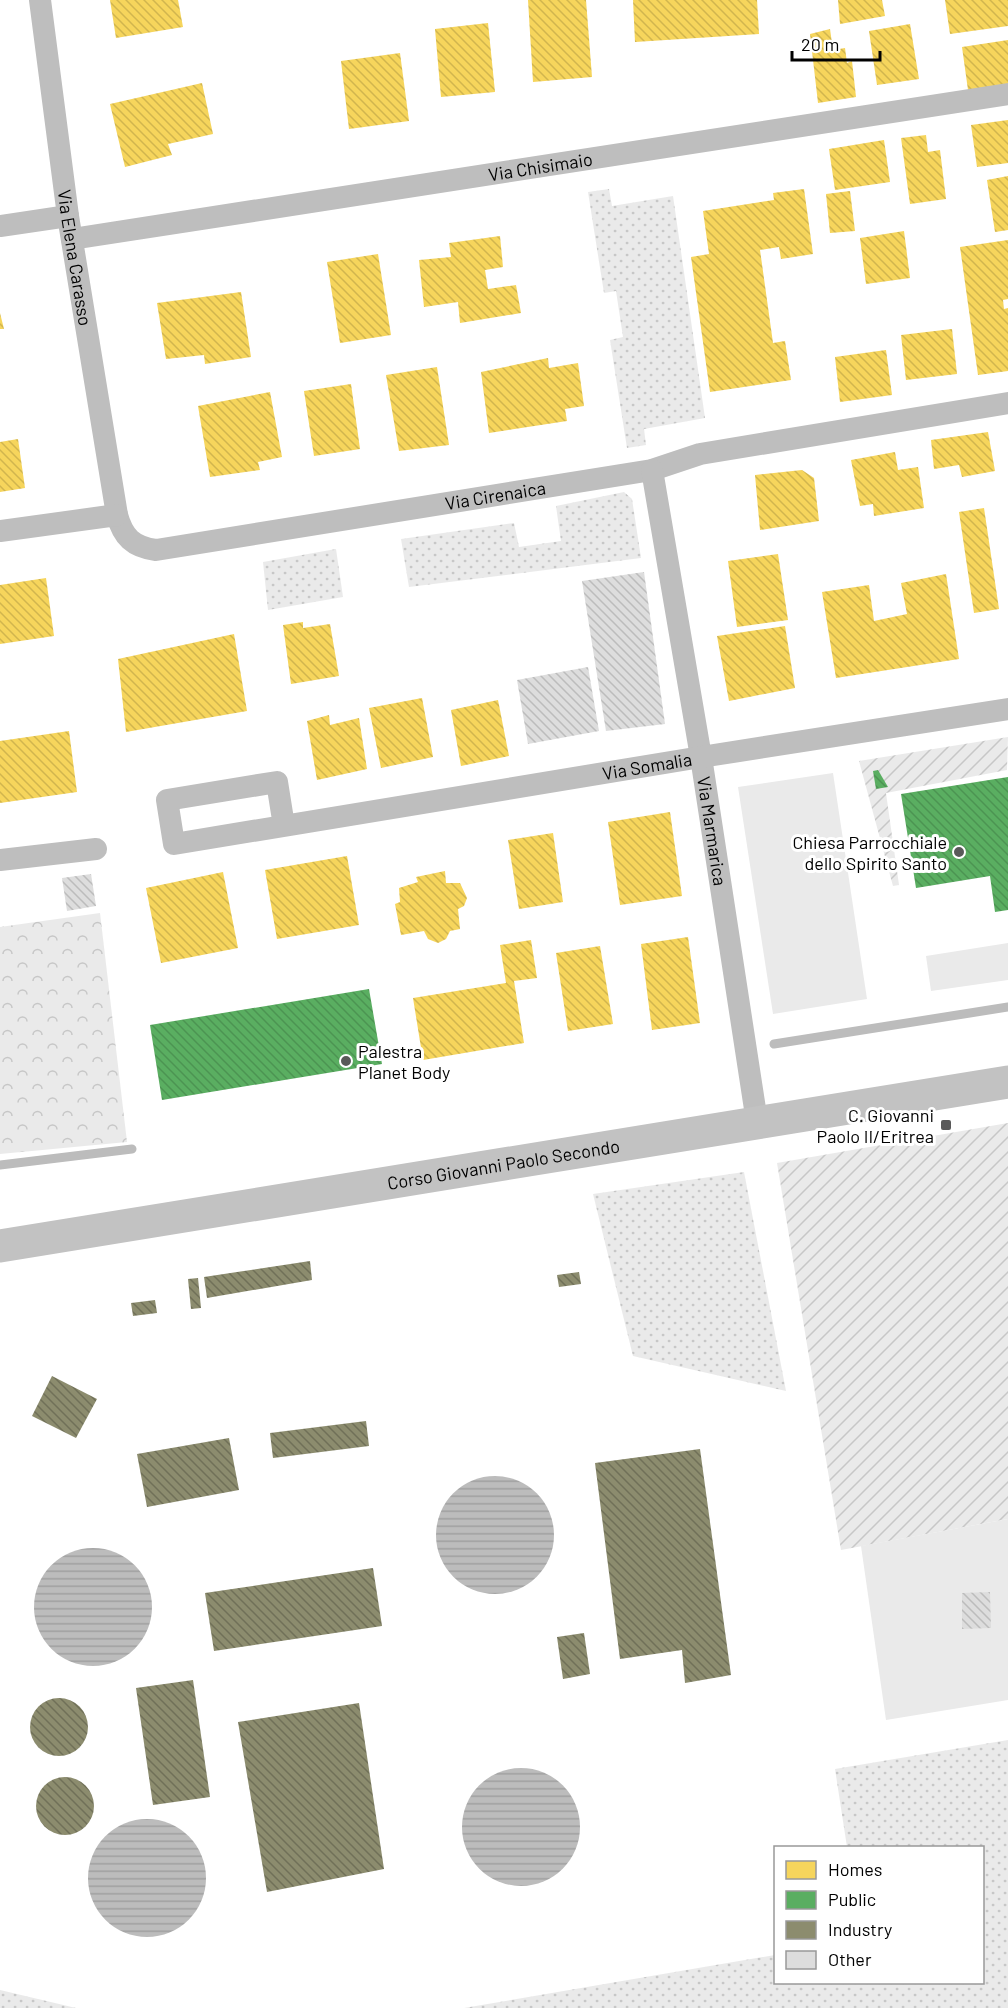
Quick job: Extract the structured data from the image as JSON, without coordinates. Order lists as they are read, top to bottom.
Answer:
{
  "streets": {
    "main road": ["Corso Giovanni Paolo Secondo"],
    "street": [
      "Via Chisimaio",
      "Via Elena Carasso",
      "Via Cirenaica",
      "Via Somalia",
      "Via Marmarica"
    ]
  },
  "crossings": [
    ["Via Chisimaio", "Via Elena Carasso"],
    ["Via Elena Carasso", "Via Cirenaica"],
    ["Via Cirenaica", "Via Marmarica"],
    ["Via Somalia", "Via Marmarica"],
    ["Via Marmarica", "Corso Giovanni Paolo Secondo"]
  ],
  "places": {
    "other": ["Chiesa Parrocchiale dello Spirito Santo", "Palestra Planet Body"],
    "transit": ["C. Giovanni Paolo II/Eritrea"]
  },
  "legend": [
    "Homes",
    "Public",
    "Industry",
    "Other"
  ],
  "scale_bar": "20 m"
}
